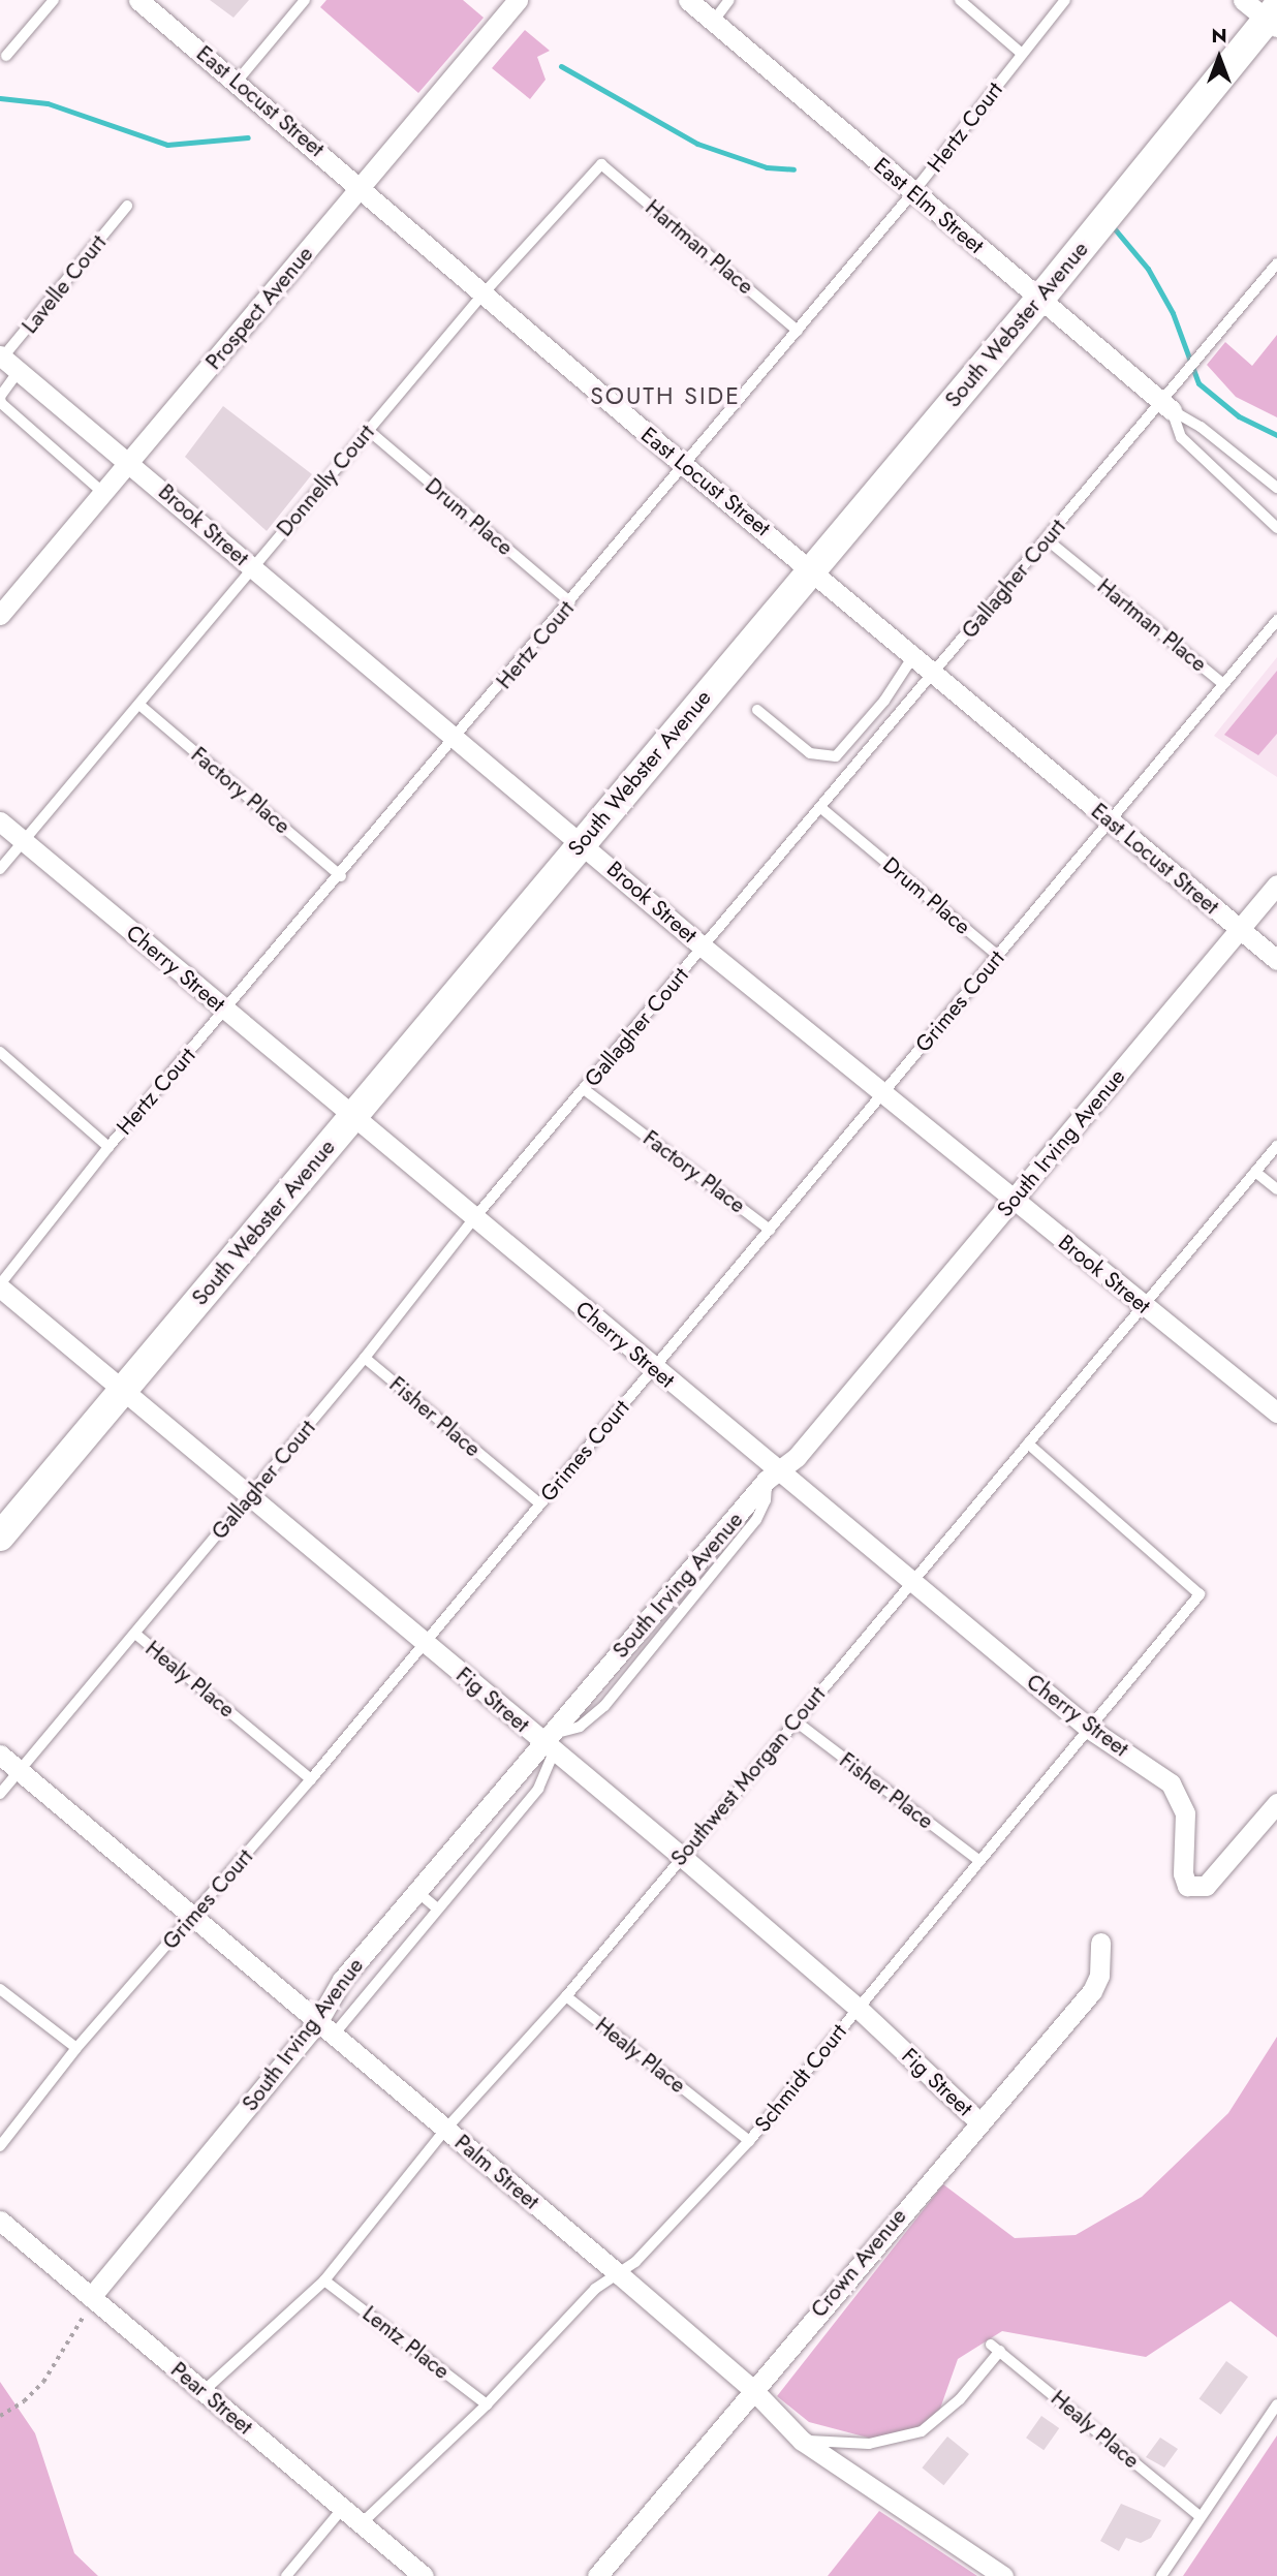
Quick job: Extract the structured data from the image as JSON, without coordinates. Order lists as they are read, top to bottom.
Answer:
{
  "streets": {
    "street": [
      "East Locust Street",
      "East Elm Street",
      "Prospect Avenue",
      "South Webster Avenue",
      "Brook Street",
      "Cherry Street",
      "South Irving Avenue",
      "Fig Street",
      "Palm Street",
      "Crown Avenue",
      "Pear Street"
    ],
    "lane": [
      "Hertz Court",
      "Hartman Place",
      "Lavelle Court",
      "Donnelly Court",
      "Drum Place",
      "Gallagher Court",
      "Factory Place",
      "Grimes Court",
      "Fisher Place",
      "Healy Place",
      "Southwest Morgan Court",
      "Schmidt Court",
      "Lentz Place"
    ]
  },
  "crossings": [
    ["East Locust Street", "Hertz Court"],
    ["East Locust Street", "Prospect Avenue"],
    ["East Locust Street", "South Webster Avenue"],
    ["East Locust Street", "Donnelly Court"],
    ["East Locust Street", "Gallagher Court"],
    ["East Locust Street", "Grimes Court"],
    ["East Locust Street", "South Irving Avenue"],
    ["Hertz Court", "East Elm Street"],
    ["Hertz Court", "Hartman Place"],
    ["Hertz Court", "Drum Place"],
    ["Hertz Court", "Brook Street"],
    ["Hertz Court", "Factory Place"],
    ["Hertz Court", "Cherry Street"],
    ["Hertz Court", "Fig Street"],
    ["East Elm Street", "South Webster Avenue"],
    ["East Elm Street", "Gallagher Court"],
    ["Hartman Place", "Donnelly Court"],
    ["Hartman Place", "Gallagher Court"],
    ["Hartman Place", "Grimes Court"],
    ["Lavelle Court", "Prospect Avenue"],
    ["Lavelle Court", "Brook Street"],
    ["Prospect Avenue", "Brook Street"],
    ["South Webster Avenue", "Brook Street"],
    ["South Webster Avenue", "Cherry Street"],
    ["South Webster Avenue", "Fig Street"],
    ["Donnelly Court", "Drum Place"],
    ["Donnelly Court", "Brook Street"],
    ["Donnelly Court", "Factory Place"],
    ["Donnelly Court", "Cherry Street"],
    ["Drum Place", "Gallagher Court"],
    ["Drum Place", "Grimes Court"],
    ["Brook Street", "Gallagher Court"],
    ["Brook Street", "Grimes Court"],
    ["Brook Street", "South Irving Avenue"],
    ["Brook Street", "Southwest Morgan Court"],
    ["Gallagher Court", "Factory Place"],
    ["Gallagher Court", "Cherry Street"],
    ["Gallagher Court", "Fisher Place"],
    ["Gallagher Court", "Healy Place"],
    ["Gallagher Court", "Fig Street"],
    ["Gallagher Court", "Palm Street"],
    ["Factory Place", "Grimes Court"],
    ["Cherry Street", "Grimes Court"],
    ["Cherry Street", "South Irving Avenue"],
    ["Cherry Street", "Southwest Morgan Court"],
    ["Cherry Street", "Schmidt Court"],
    ["Grimes Court", "Fisher Place"],
    ["Grimes Court", "Healy Place"],
    ["Grimes Court", "Fig Street"],
    ["Grimes Court", "Palm Street"],
    ["South Irving Avenue", "Fig Street"],
    ["South Irving Avenue", "Palm Street"],
    ["South Irving Avenue", "Pear Street"],
    ["Fisher Place", "Southwest Morgan Court"],
    ["Fisher Place", "Schmidt Court"],
    ["Healy Place", "Southwest Morgan Court"],
    ["Healy Place", "Schmidt Court"],
    ["Healy Place", "Palm Street"],
    ["Fig Street", "Southwest Morgan Court"],
    ["Fig Street", "Schmidt Court"],
    ["Fig Street", "Crown Avenue"],
    ["Southwest Morgan Court", "Schmidt Court"],
    ["Southwest Morgan Court", "Palm Street"],
    ["Southwest Morgan Court", "Lentz Place"],
    ["Southwest Morgan Court", "Pear Street"],
    ["Schmidt Court", "Palm Street"],
    ["Schmidt Court", "Lentz Place"],
    ["Schmidt Court", "Pear Street"],
    ["Palm Street", "Crown Avenue"]
  ],
  "districts": ["SOUTH SIDE"],
  "north": "top"
}
